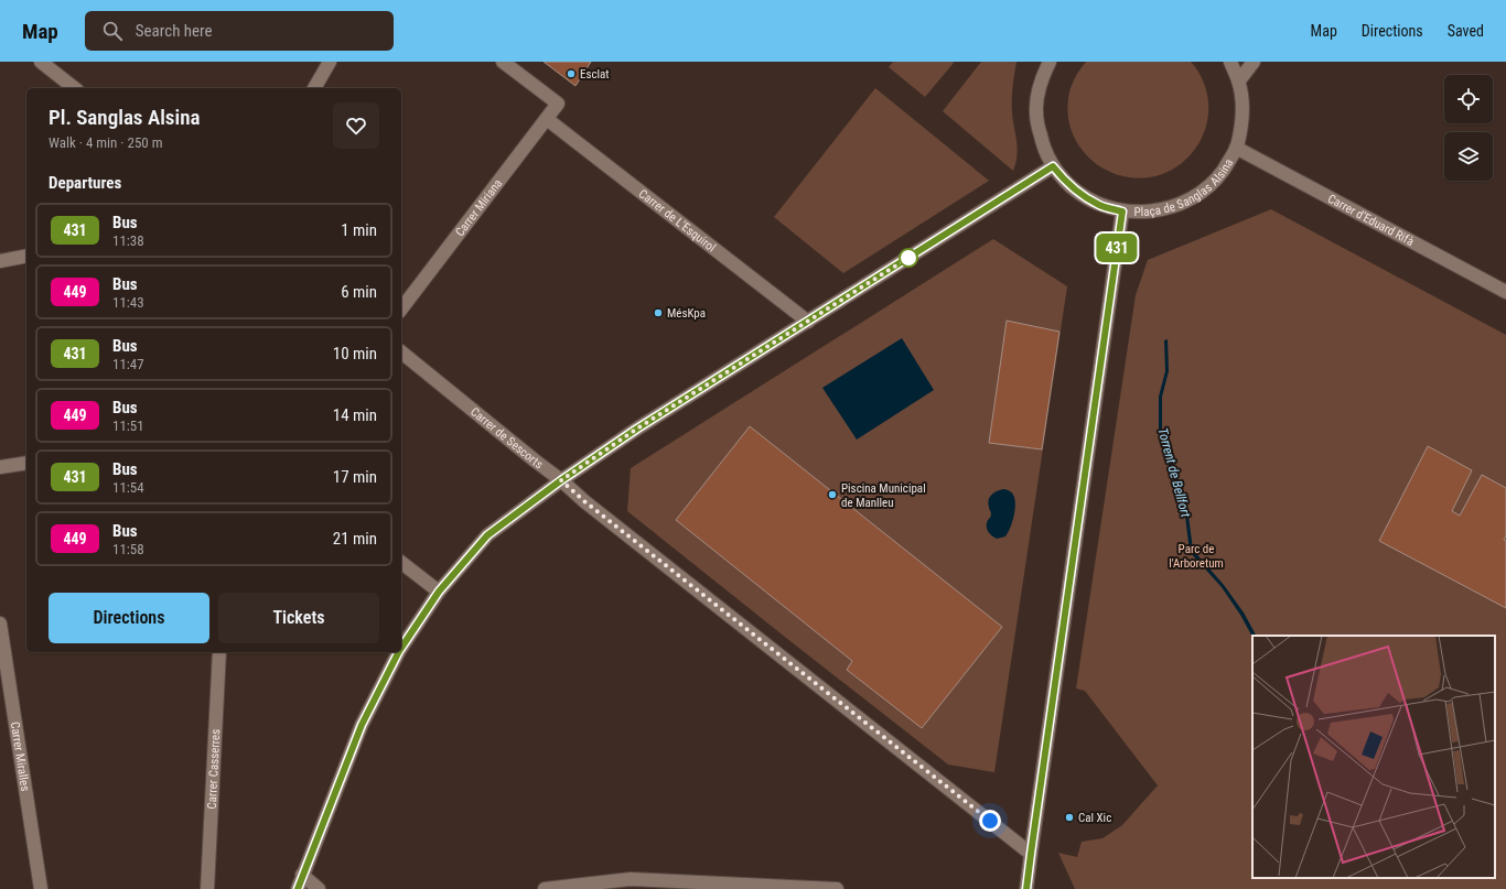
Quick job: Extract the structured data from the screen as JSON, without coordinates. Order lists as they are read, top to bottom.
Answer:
{
  "streets": {
    "street": [
      "Plaça de Sanglas Alsina",
      "Carrer Miriana",
      "Carrer d'Eduard Rifà",
      "Carrer de L'Esquirol",
      "Carrer de Sescorts",
      "Carrer Miralles",
      "Carrer Casserres"
    ]
  },
  "crossings": [
    ["Plaça de Sanglas Alsina", "Carrer d'Eduard Rifà"],
    ["Carrer Miriana", "Carrer de L'Esquirol"]
  ],
  "water": ["Torrent de Bellfort"],
  "parks": ["Parc de l'Arboretum"],
  "places": [
    "Esclat",
    "MésKpa",
    "Piscina Municipal de Manlleu",
    "Cal Xic"
  ],
  "lines": ["bus line 431"],
  "page": {
    "header": "Map",
    "search": "Search here",
    "nav": ["Map", "Directions", "Saved"],
    "on_map": "431",
    "heading": [
      ["Pl. Sanglas Alsina", "Walk · 4 min · 250 m"],
      "Departures"
    ],
    "list": [
      {
        "mark": "431",
        "name": "Bus",
        "note": "11:38",
        "value": "1 min"
      },
      {
        "mark": "449",
        "name": "Bus",
        "note": "11:43",
        "value": "6 min"
      },
      {
        "mark": "431",
        "name": "Bus",
        "note": "11:47",
        "value": "10 min"
      },
      {
        "mark": "449",
        "name": "Bus",
        "note": "11:51",
        "value": "14 min"
      },
      {
        "mark": "431",
        "name": "Bus",
        "note": "11:54",
        "value": "17 min"
      },
      {
        "mark": "449",
        "name": "Bus",
        "note": "11:58",
        "value": "21 min"
      }
    ],
    "buttons": ["Directions", "Tickets"]
  }
}
